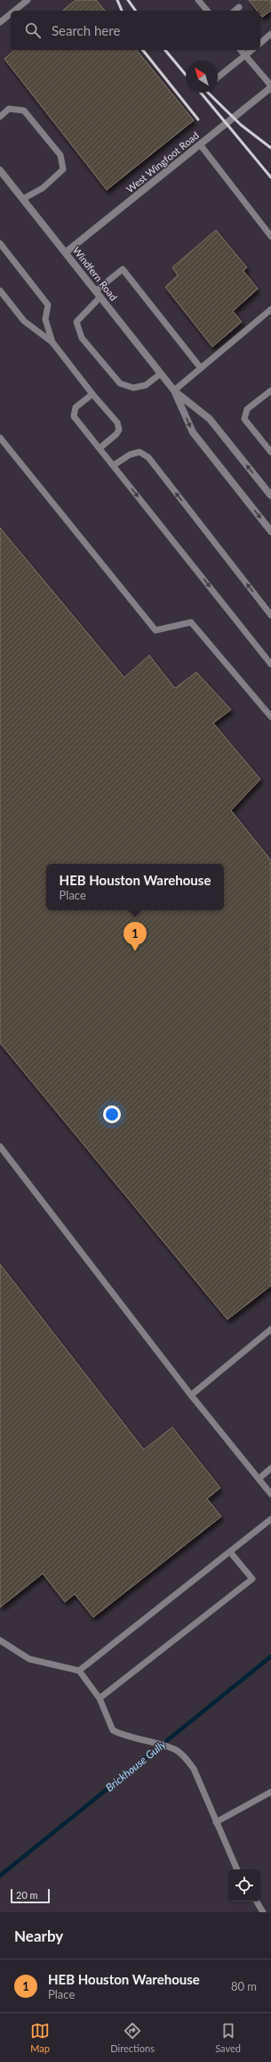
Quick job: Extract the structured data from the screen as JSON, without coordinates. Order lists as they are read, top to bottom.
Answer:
{
  "streets": {
    "street": ["West Wingfoot Road", "Windfern Road"]
  },
  "crossings": [
    ["West Wingfoot Road", "Windfern Road"]
  ],
  "water": ["Brickhouse Gully"],
  "scale_bar": "20 m",
  "north": "top left",
  "page": {
    "search": "Search here",
    "popup": ["HEB Houston Warehouse", "Place"],
    "pins": "1",
    "scale": "20 m",
    "heading": "Nearby",
    "list": [
      {
        "mark": "1",
        "name": "HEB Houston Warehouse",
        "note": "Place",
        "value": "80 m"
      }
    ],
    "nav": ["Map", "Directions", "Saved"]
  }
}
